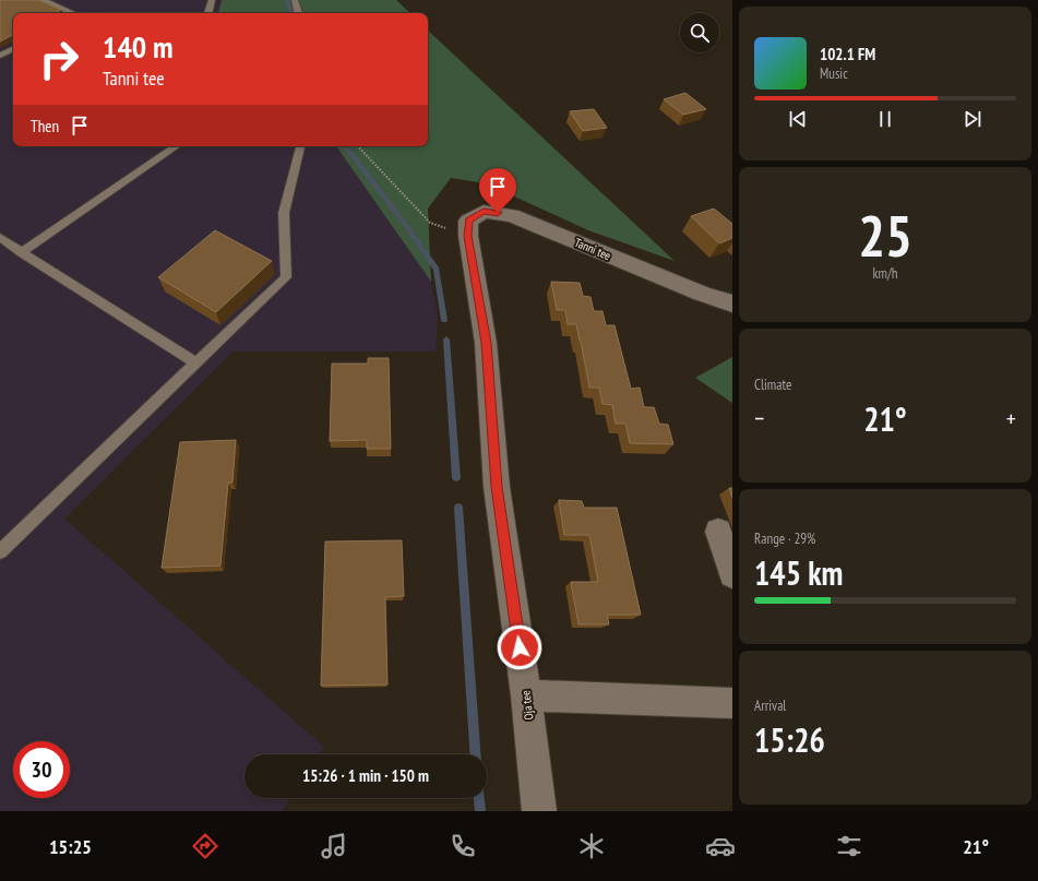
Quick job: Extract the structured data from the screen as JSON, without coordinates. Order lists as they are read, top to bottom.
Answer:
{
  "streets": {
    "street": ["Tanni tee", "Oja tee"]
  },
  "crossings": [
    ["Tanni tee", "Oja tee"]
  ],
  "page": {
    "turn": ["140 m", "Tanni tee"],
    "song": ["102.1 FM", "Music"],
    "then": "Then",
    "tile": [
      ["25", "km/h"],
      "Climate",
      ["Range · 29%", "145 km"],
      ["Arrival", "15:26"]
    ],
    "heat": ["−", "21°", "+"],
    "limit": "30",
    "trip": "15:26 · 1 min · 150 m",
    "tabs": ["15:25", "21°"]
  }
}
